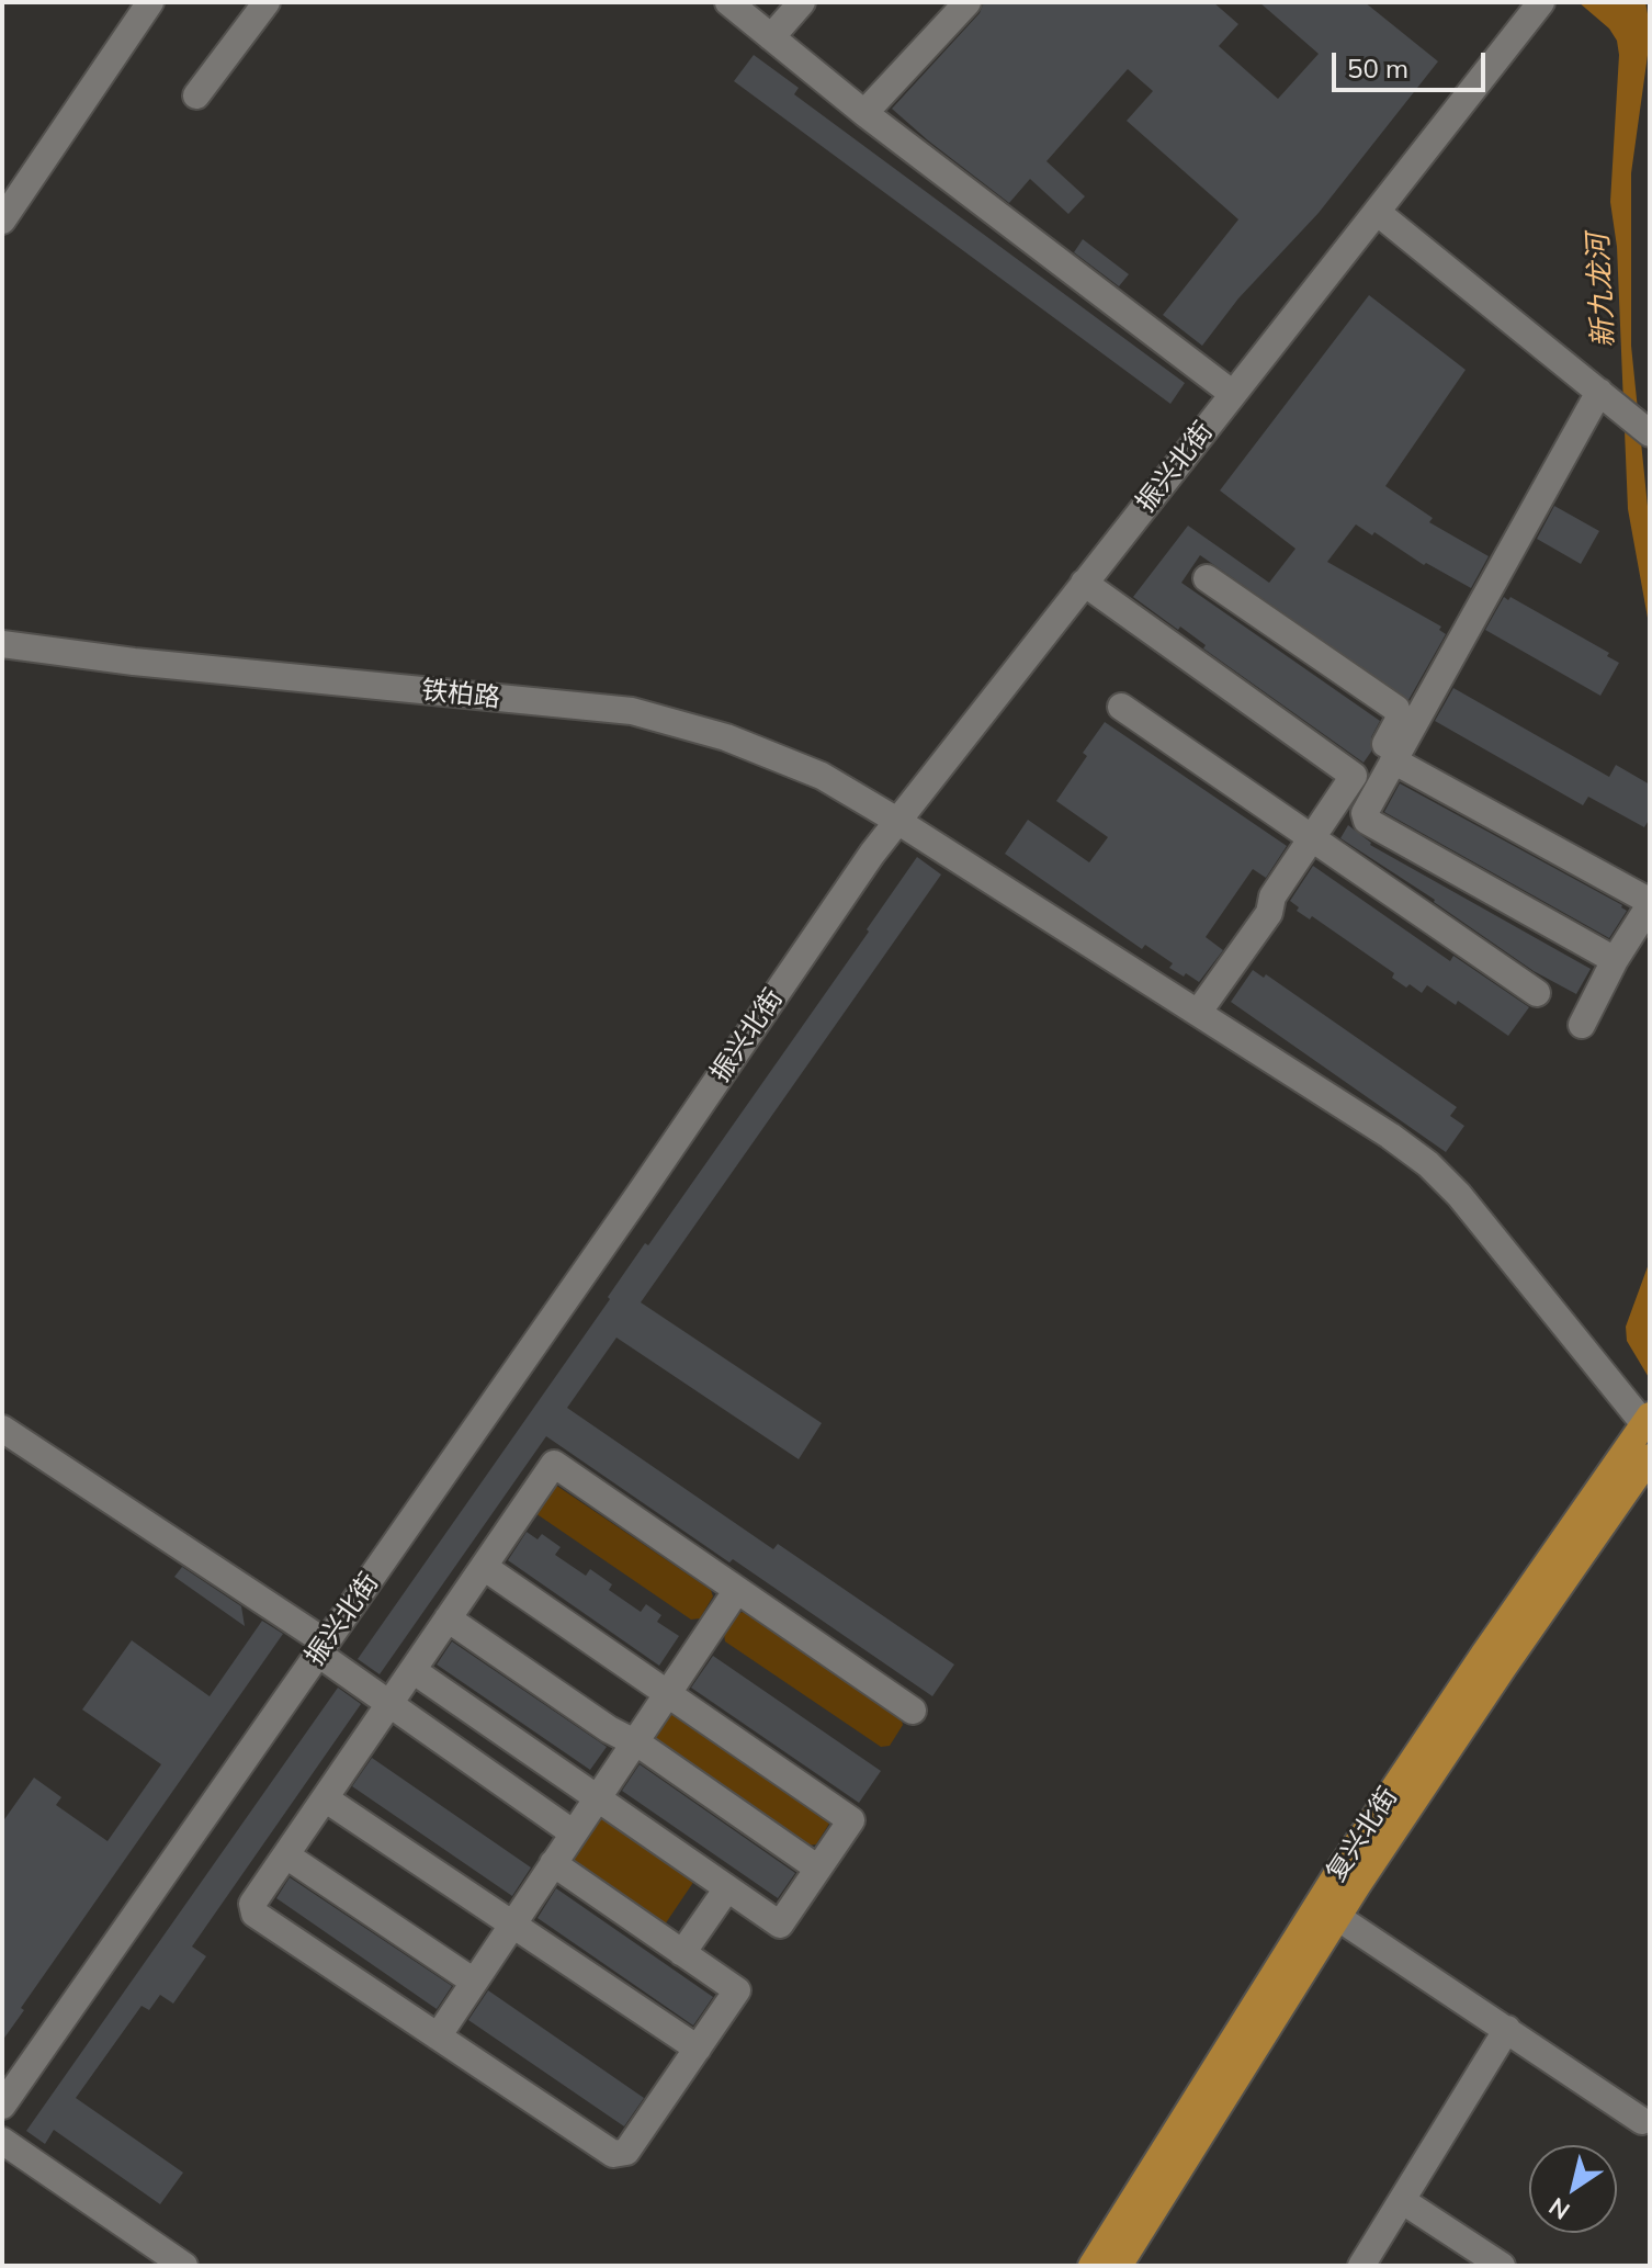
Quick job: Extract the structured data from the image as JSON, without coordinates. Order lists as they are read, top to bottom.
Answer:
{
  "streets": {
    "main road": ["复兴北街"],
    "street": ["振兴北街", "铁柏路"]
  },
  "crossings": [
    ["振兴北街", "铁柏路"],
    ["铁柏路", "复兴北街"]
  ],
  "water": ["新九龙河"],
  "scale_bar": "50 m",
  "north": "bottom left"
}
